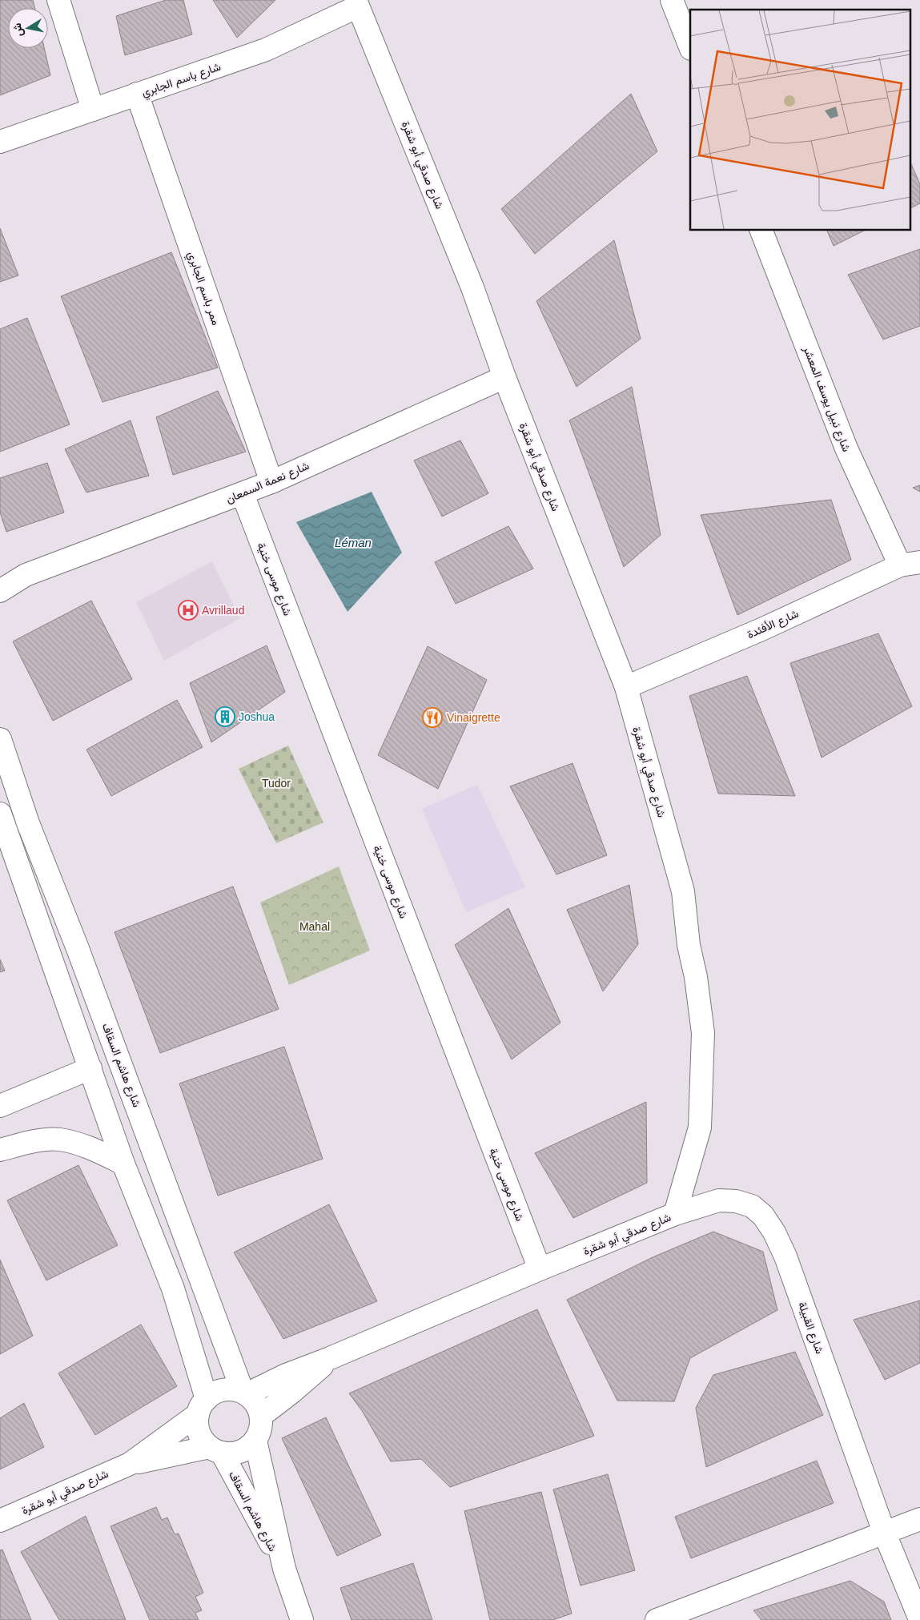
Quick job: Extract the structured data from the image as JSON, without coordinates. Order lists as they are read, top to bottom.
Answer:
{
  "streets": {
    "street": [
      "شارع باسم الجابري",
      "شارع صدقي أبو شقرة",
      "ممر باسم الجابري",
      "شارع نبيل يوسف المعشر",
      "شارع نعمة السمعان",
      "شارع موسى خنية",
      "شارع الأفئدة",
      "شارع هاشم السقاف",
      "شارع القبيلة"
    ]
  },
  "crossings": [
    ["شارع باسم الجابري", "شارع صدقي أبو شقرة"],
    ["شارع باسم الجابري", "ممر باسم الجابري"],
    ["شارع صدقي أبو شقرة", "شارع نعمة السمعان"],
    ["شارع صدقي أبو شقرة", "شارع موسى خنية"],
    ["شارع صدقي أبو شقرة", "شارع الأفئدة"],
    ["شارع صدقي أبو شقرة", "شارع هاشم السقاف"],
    ["شارع صدقي أبو شقرة", "شارع القبيلة"],
    ["ممر باسم الجابري", "شارع نعمة السمعان"],
    ["شارع نبيل يوسف المعشر", "شارع الأفئدة"],
    ["شارع نعمة السمعان", "شارع موسى خنية"]
  ],
  "water": ["Léman"],
  "parks": ["Tudor", "Mahal"],
  "places": {
    "hospital": ["Avrillaud"],
    "building": ["Joshua"],
    "restaurant": ["Vinaigrette"]
  },
  "north": "left"
}
